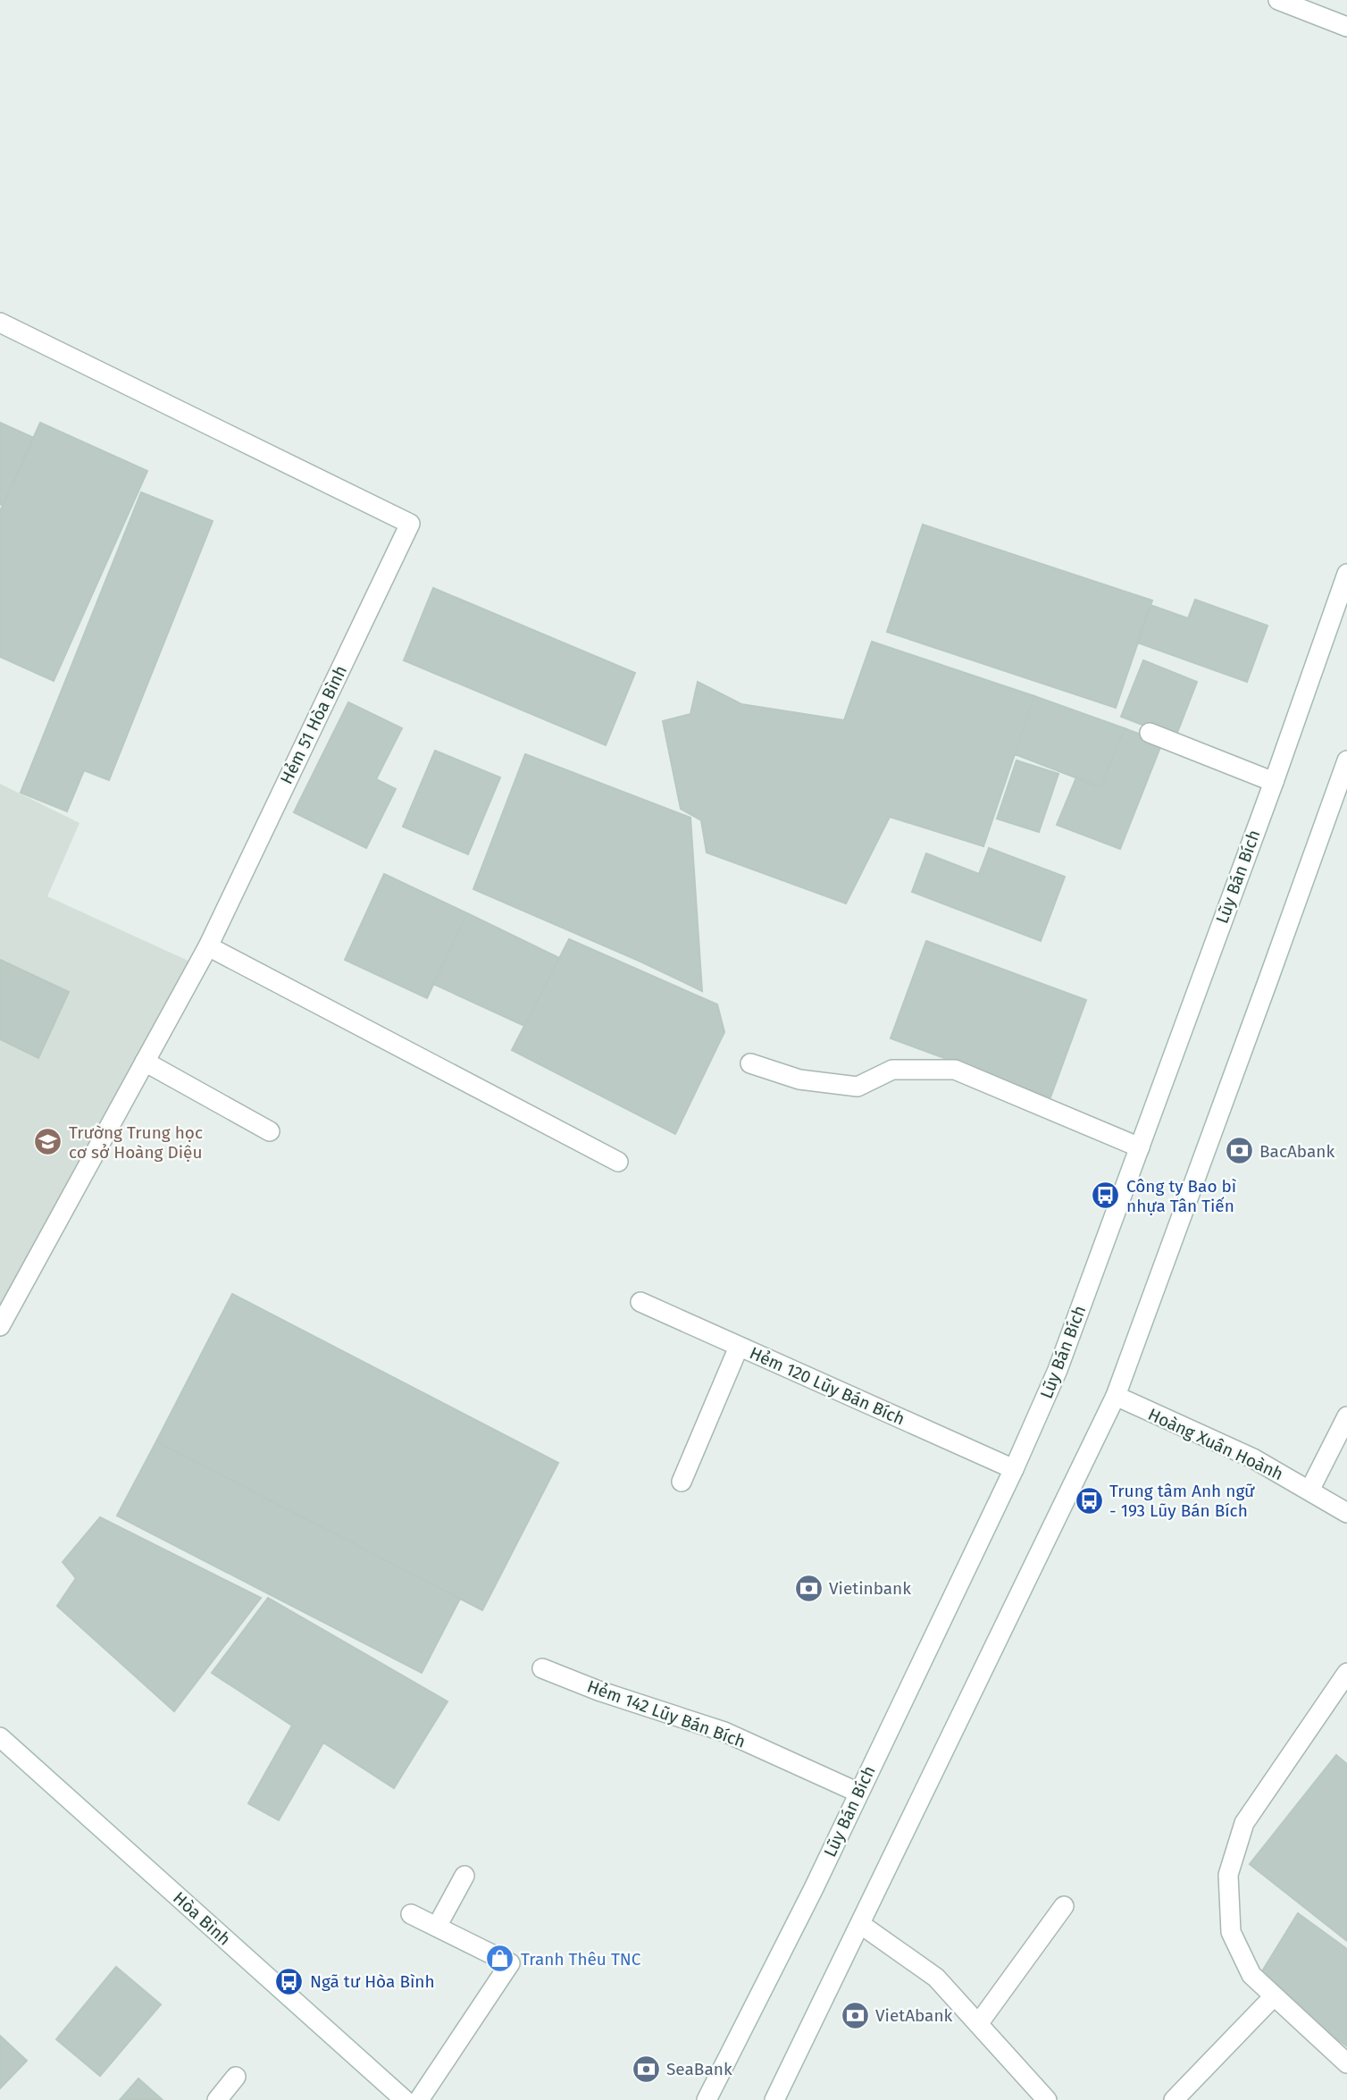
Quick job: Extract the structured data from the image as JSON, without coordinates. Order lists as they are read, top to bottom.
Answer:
{
  "streets": {
    "main road": [
      "Hẻm 51 Hòa Bình",
      "Lũy Bán Bích",
      "Hẻm 120 Lũy Bán Bích",
      "Hoàng Xuân Hoành",
      "Hẻm 142 Lũy Bán Bích",
      "Hòa Bình"
    ]
  },
  "crossings": [
    ["Lũy Bán Bích", "Hẻm 120 Lũy Bán Bích"],
    ["Lũy Bán Bích", "Hẻm 142 Lũy Bán Bích"]
  ],
  "places": {
    "school or university": ["Trường Trung học cơ sở Hoàng Diệu"],
    "bank": [
      "BacAbank",
      "Vietinbank",
      "VietAbank",
      "SeaBank"
    ],
    "bus stop": ["Công ty Bao bì nhựa Tân Tiến", "Trung tâm Anh ngữ - 193 Lũy Bán Bích", "Ngã tư Hòa Bình"],
    "shop": ["Tranh Thêu TNC"]
  }
}
